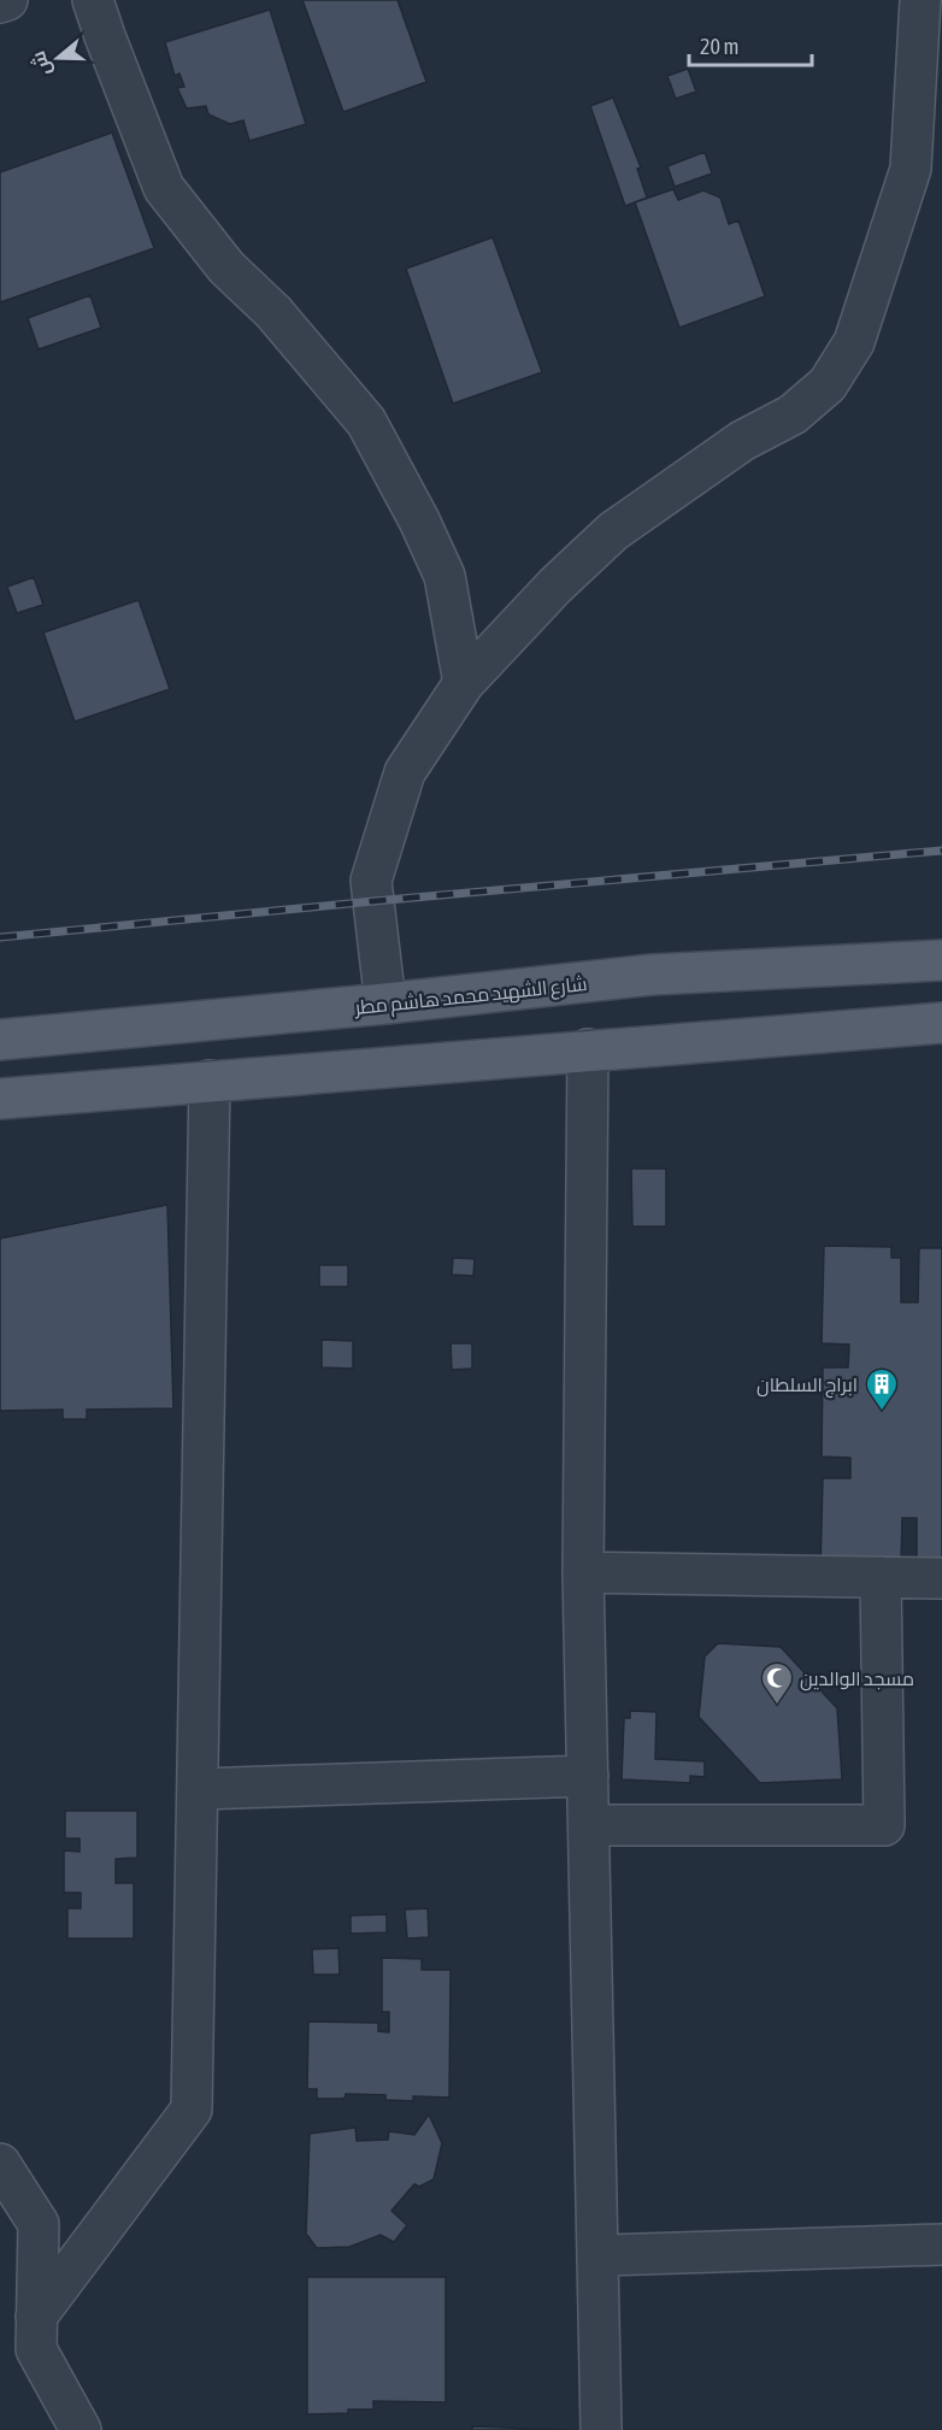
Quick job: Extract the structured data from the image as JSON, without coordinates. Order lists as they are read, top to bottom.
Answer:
{
  "streets": {
    "main road": ["شارع الشهيد محمد هاشم مطر"]
  },
  "places": {
    "building": ["ابراج السلطان"],
    "mosque": ["مسجد الوالدين"]
  },
  "scale_bar": "20 m",
  "north": "left"
}
